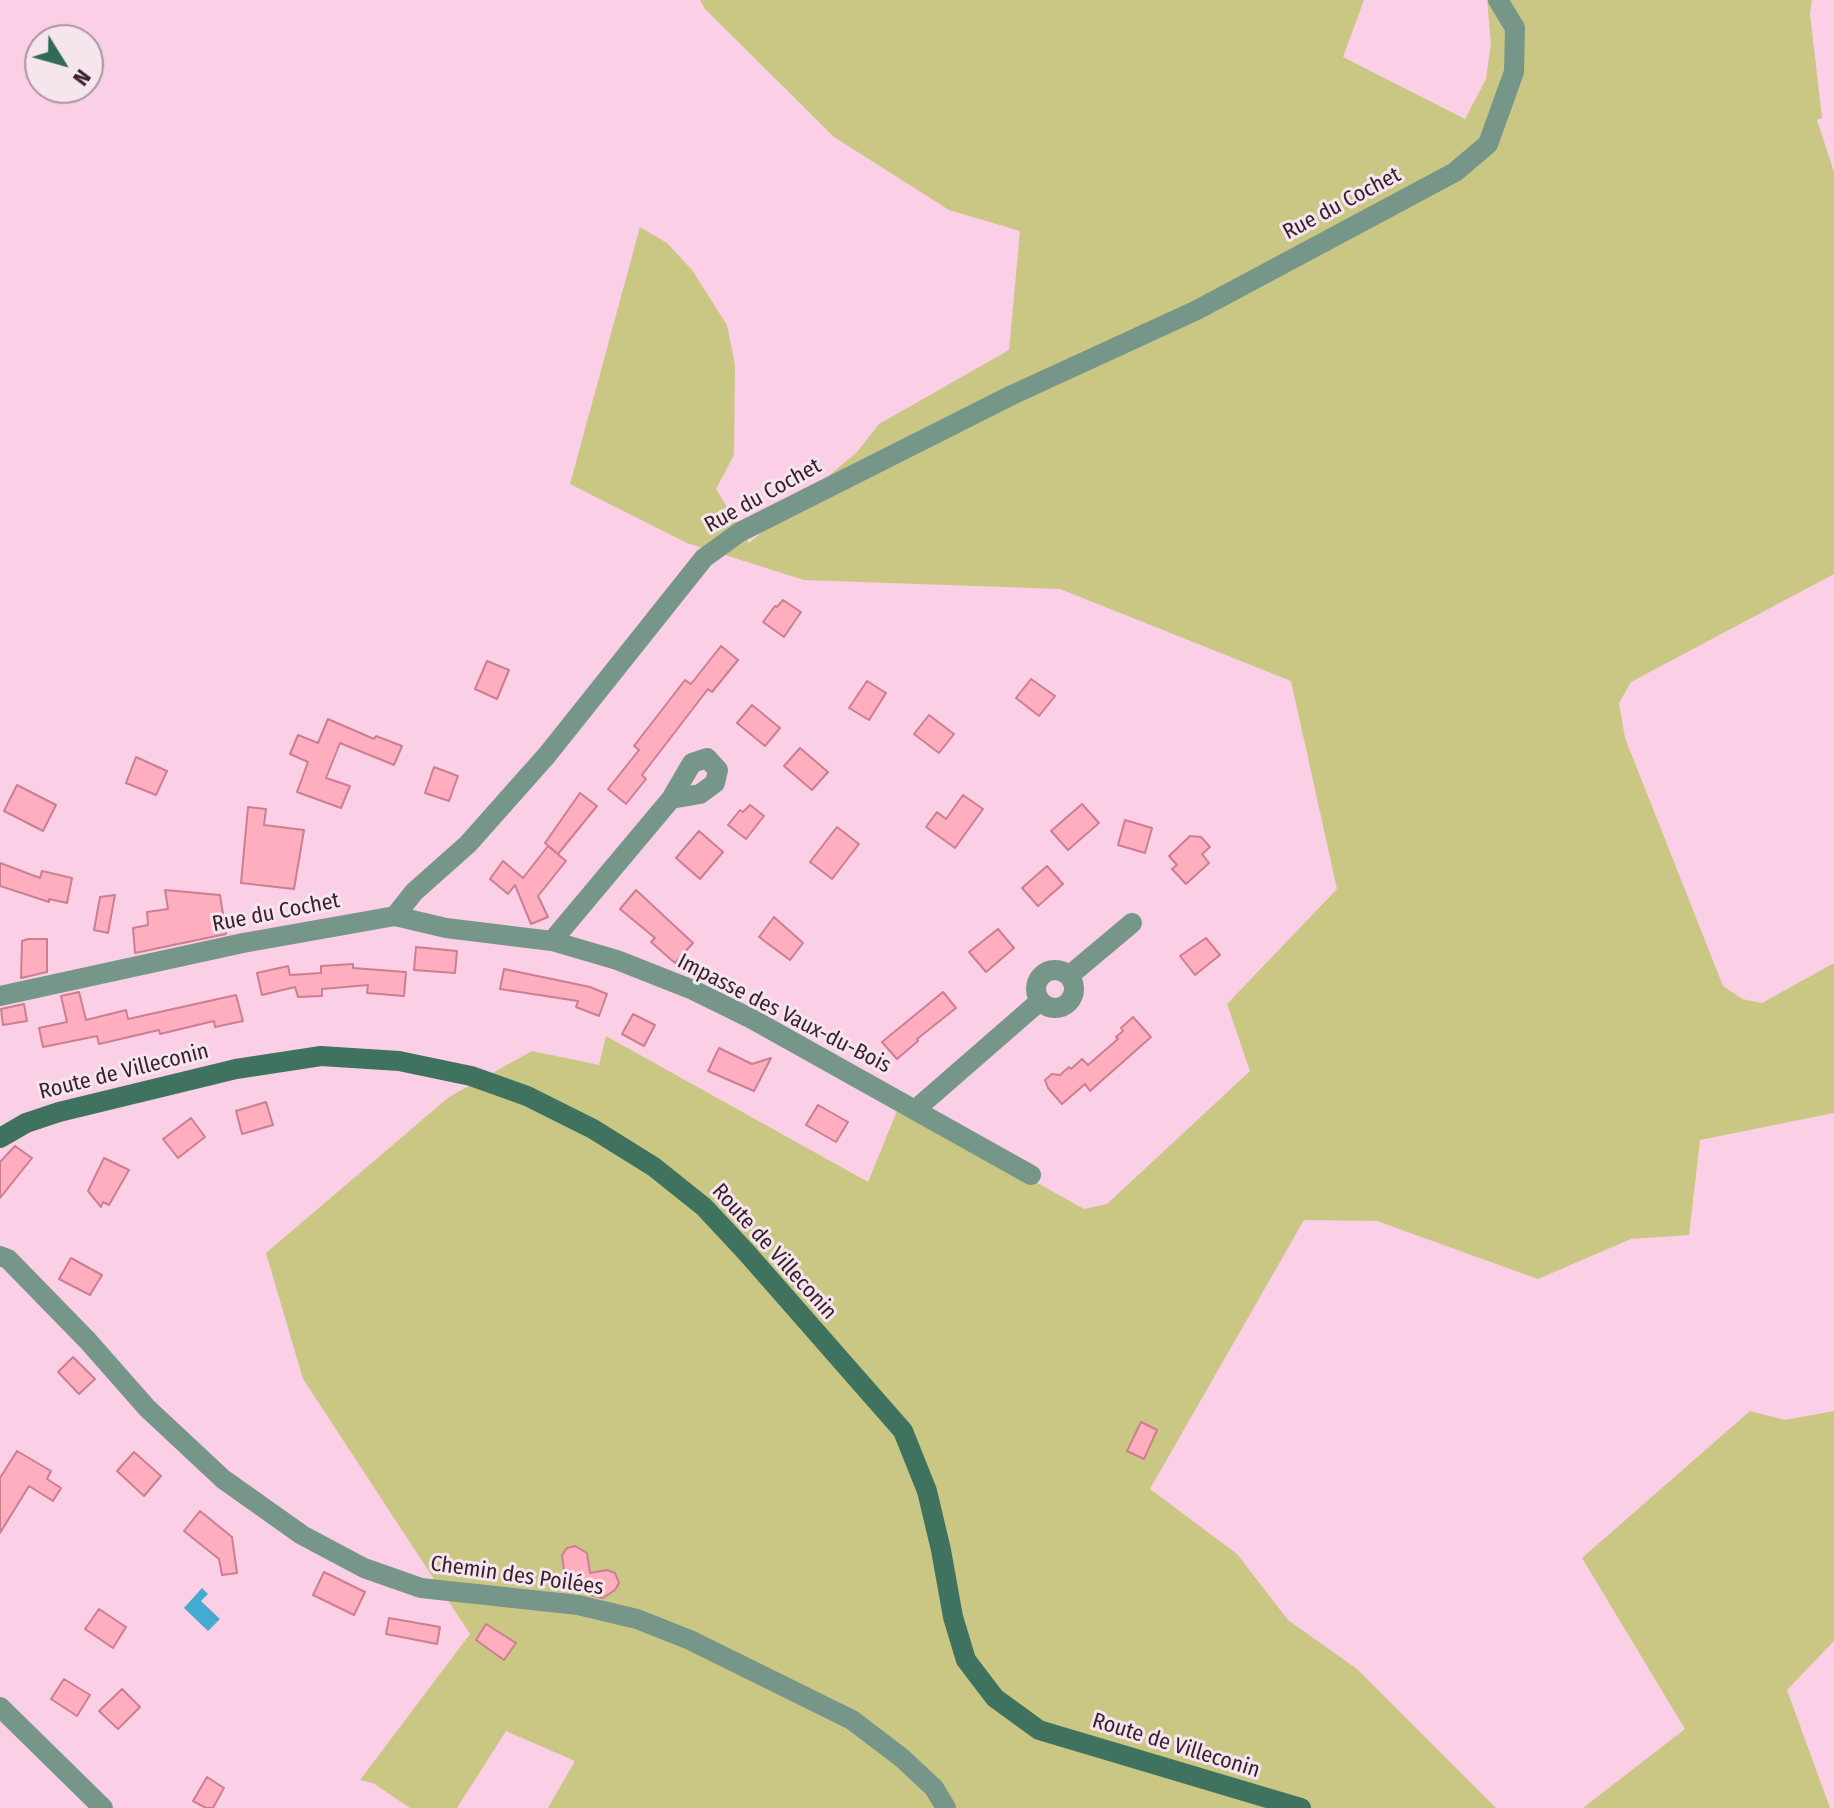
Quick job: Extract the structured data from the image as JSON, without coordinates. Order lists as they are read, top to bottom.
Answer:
{
  "streets": {
    "main road": ["Route de Villeconin"],
    "street": ["Rue du Cochet", "Impasse des Vaux-du-Bois", "Chemin des Poilées"]
  },
  "crossings": [
    ["Rue du Cochet", "Impasse des Vaux-du-Bois"]
  ],
  "north": "bottom right"
}
